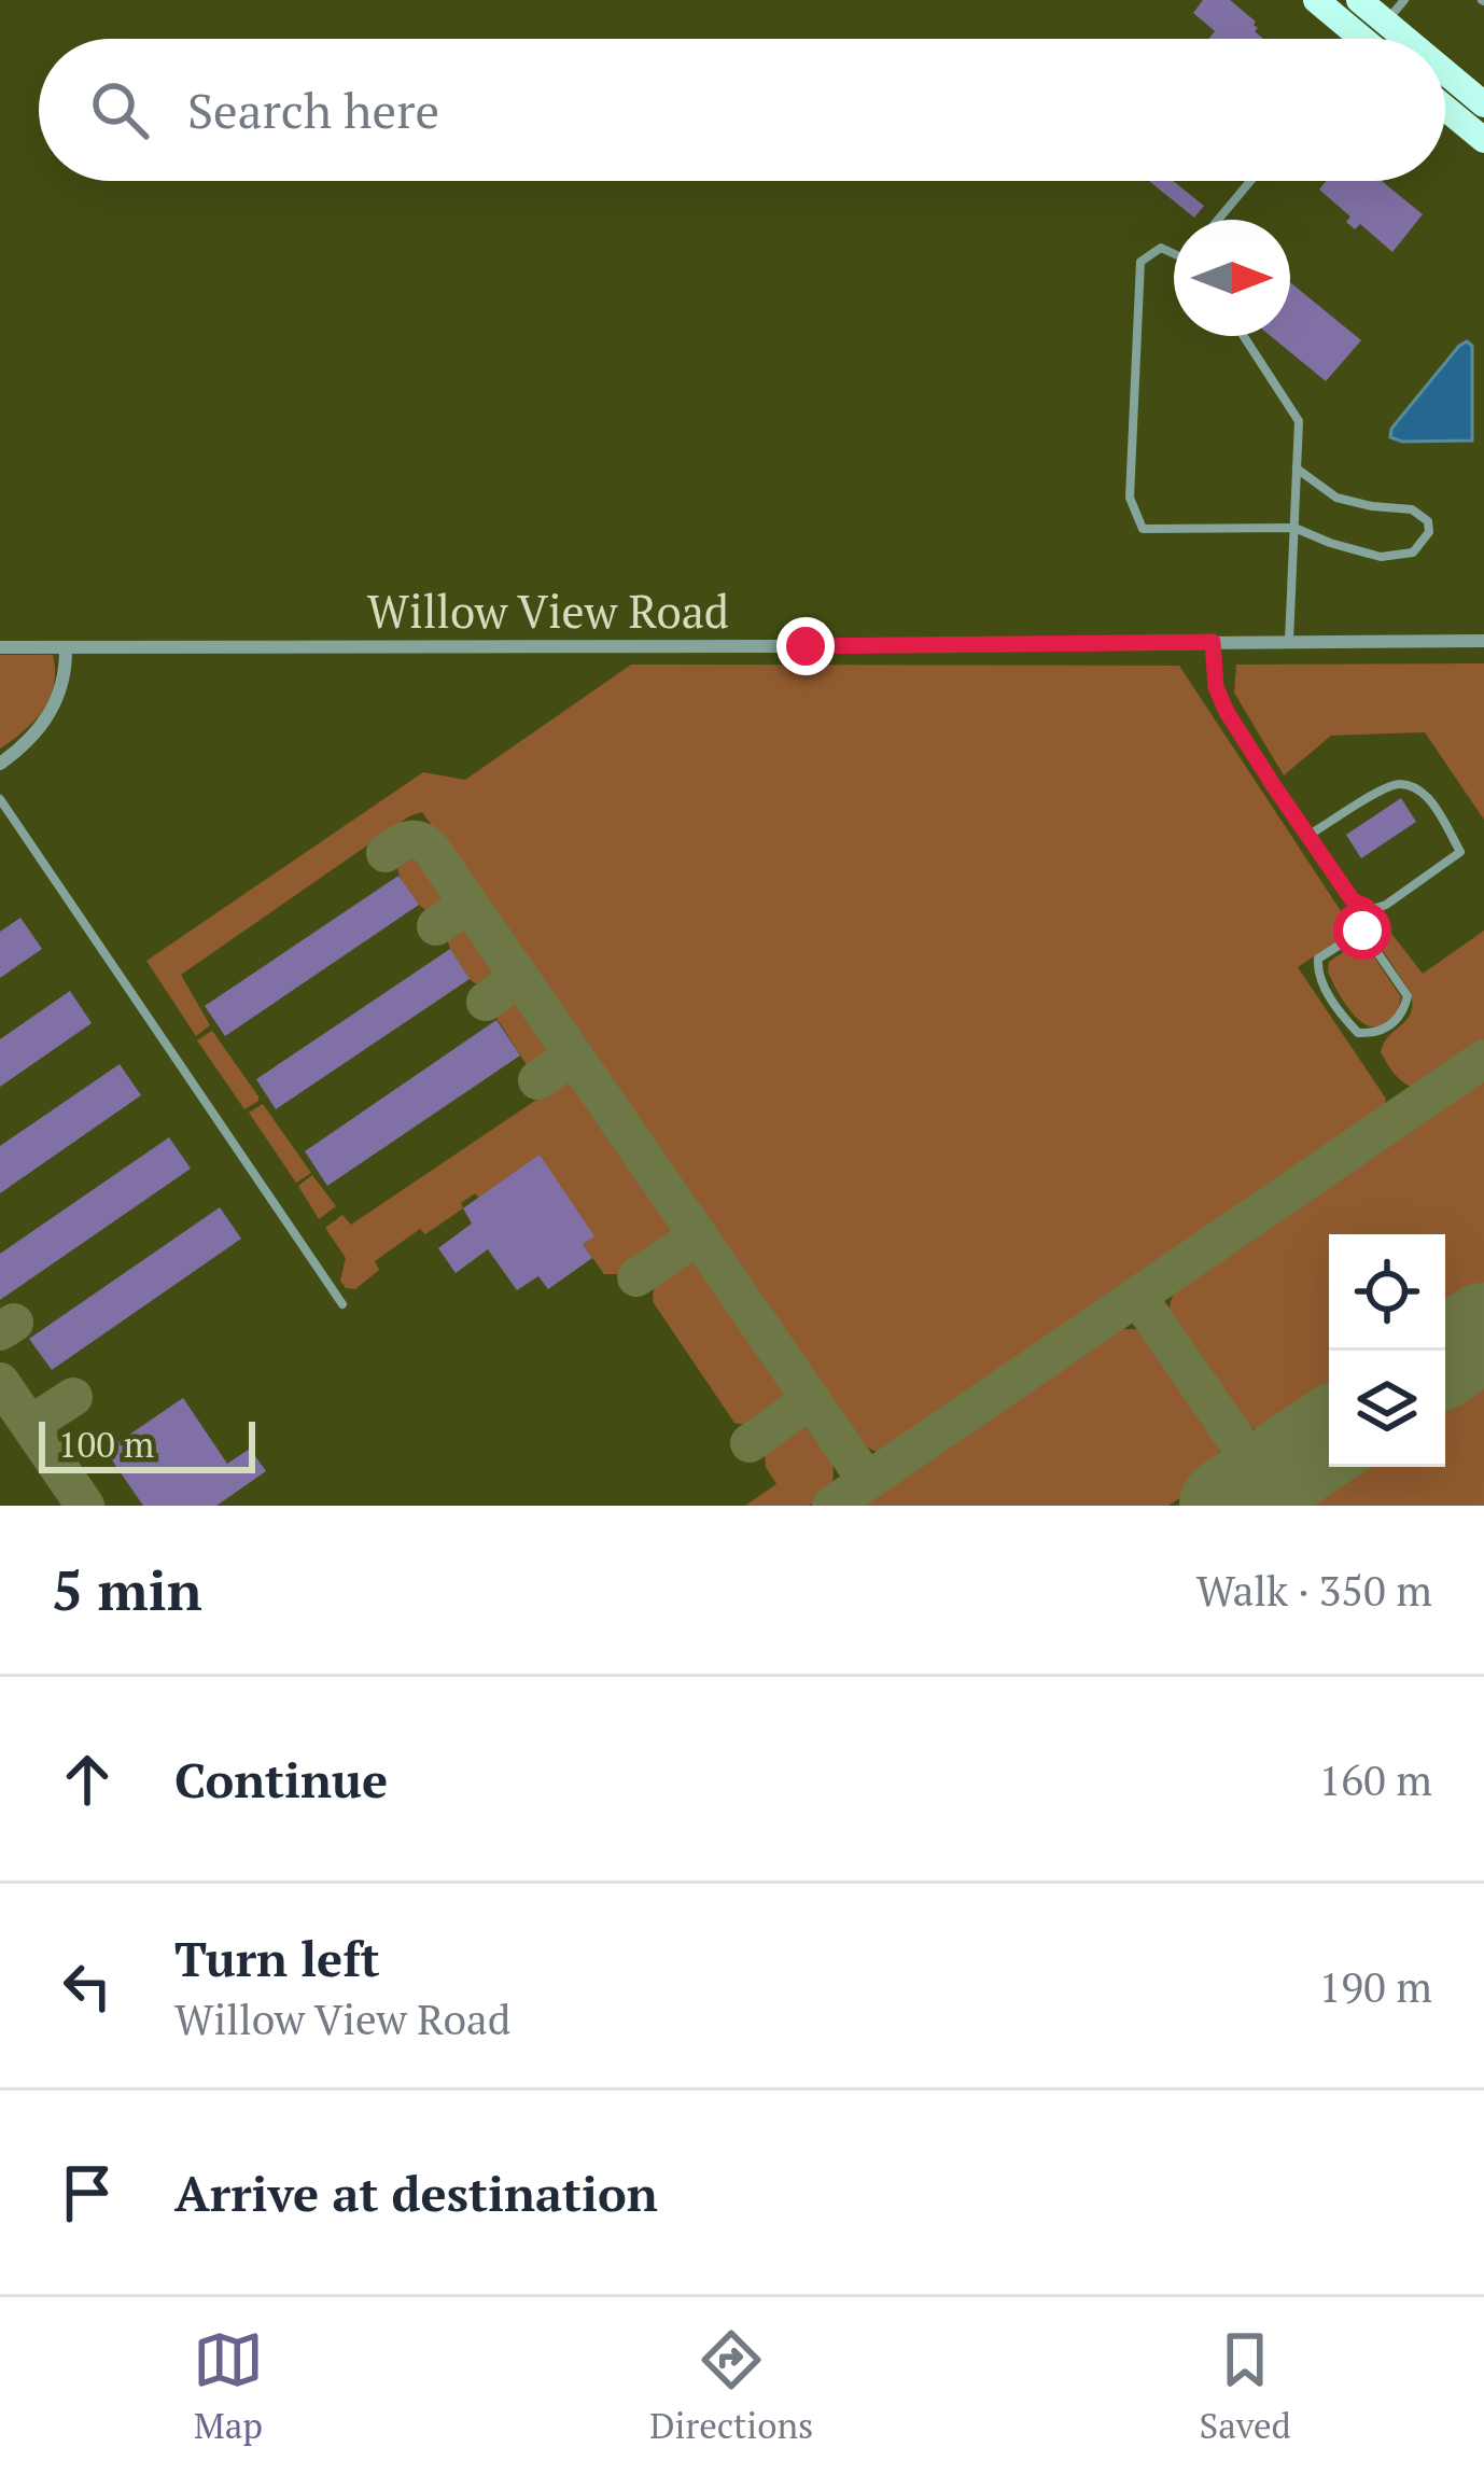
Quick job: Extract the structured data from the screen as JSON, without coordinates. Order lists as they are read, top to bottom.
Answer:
{
  "streets": {
    "street": ["Willow View Road"]
  },
  "scale_bar": "100 m",
  "north": "right",
  "page": {
    "search": "Search here",
    "scale": "100 m",
    "heading": ["5 min", "Walk · 350 m"],
    "list": [
      ["Continue", "160 m"],
      ["Turn left", "Willow View Road", "190 m"],
      "Arrive at destination"
    ],
    "nav": ["Map", "Directions", "Saved"]
  }
}
